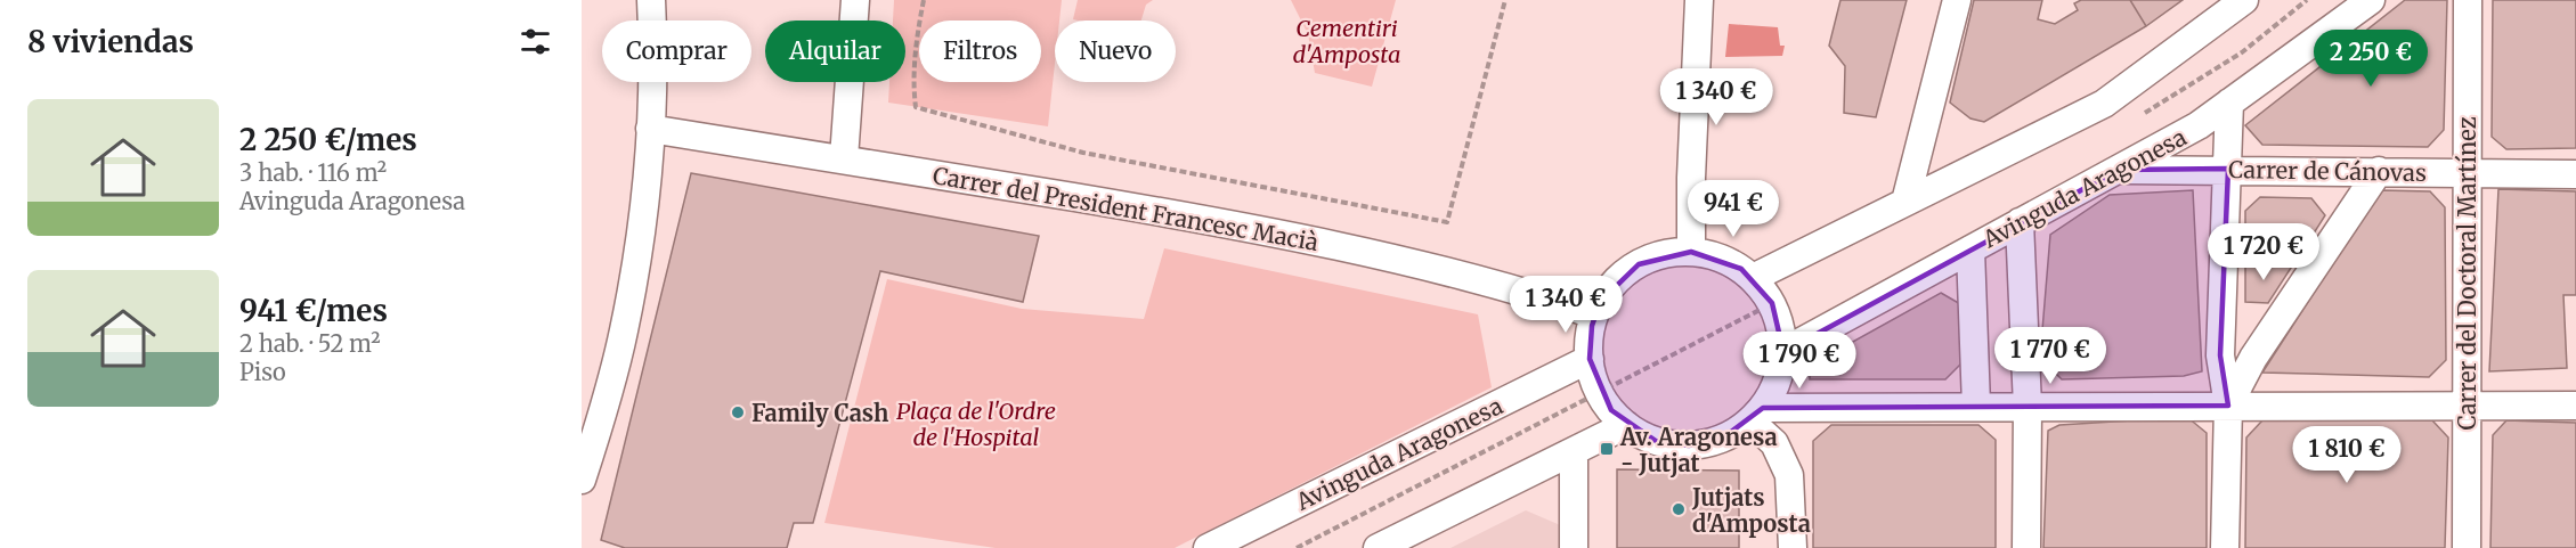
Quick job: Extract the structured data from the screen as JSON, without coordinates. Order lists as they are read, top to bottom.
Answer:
{
  "streets": {
    "street": [
      "Carrer de Cánovas",
      "Avinguda Aragonesa",
      "Carrer del President Francesc Macià",
      "Carrer del Doctoral Martínez"
    ]
  },
  "crossings": [
    ["Carrer de Cánovas", "Avinguda Aragonesa"],
    ["Carrer de Cánovas", "Carrer del Doctoral Martínez"]
  ],
  "parks": ["Cementiri d'Amposta", "Plaça de l'Ordre de l'Hospital"],
  "places": {
    "other": ["Family Cash", "Jutjats d'Amposta"],
    "transit": ["Av. Aragonesa - Jutjat"]
  },
  "page": {
    "heading": "8 viviendas",
    "chip": [
      "Comprar",
      "Alquilar",
      "Filtros",
      "Nuevo"
    ],
    "price": [
      "2 250 €",
      "1 340 €",
      "941 €",
      "1 720 €",
      "1 340 €",
      "1 770 €",
      "1 790 €",
      "1 810 €"
    ],
    "list": [
      {
        "name": "2 250 €/mes",
        "note": "3 hab. · 116 m² · Avinguda Aragonesa"
      },
      {
        "name": "941 €/mes",
        "note": "2 hab. · 52 m² · Piso"
      }
    ]
  }
}
